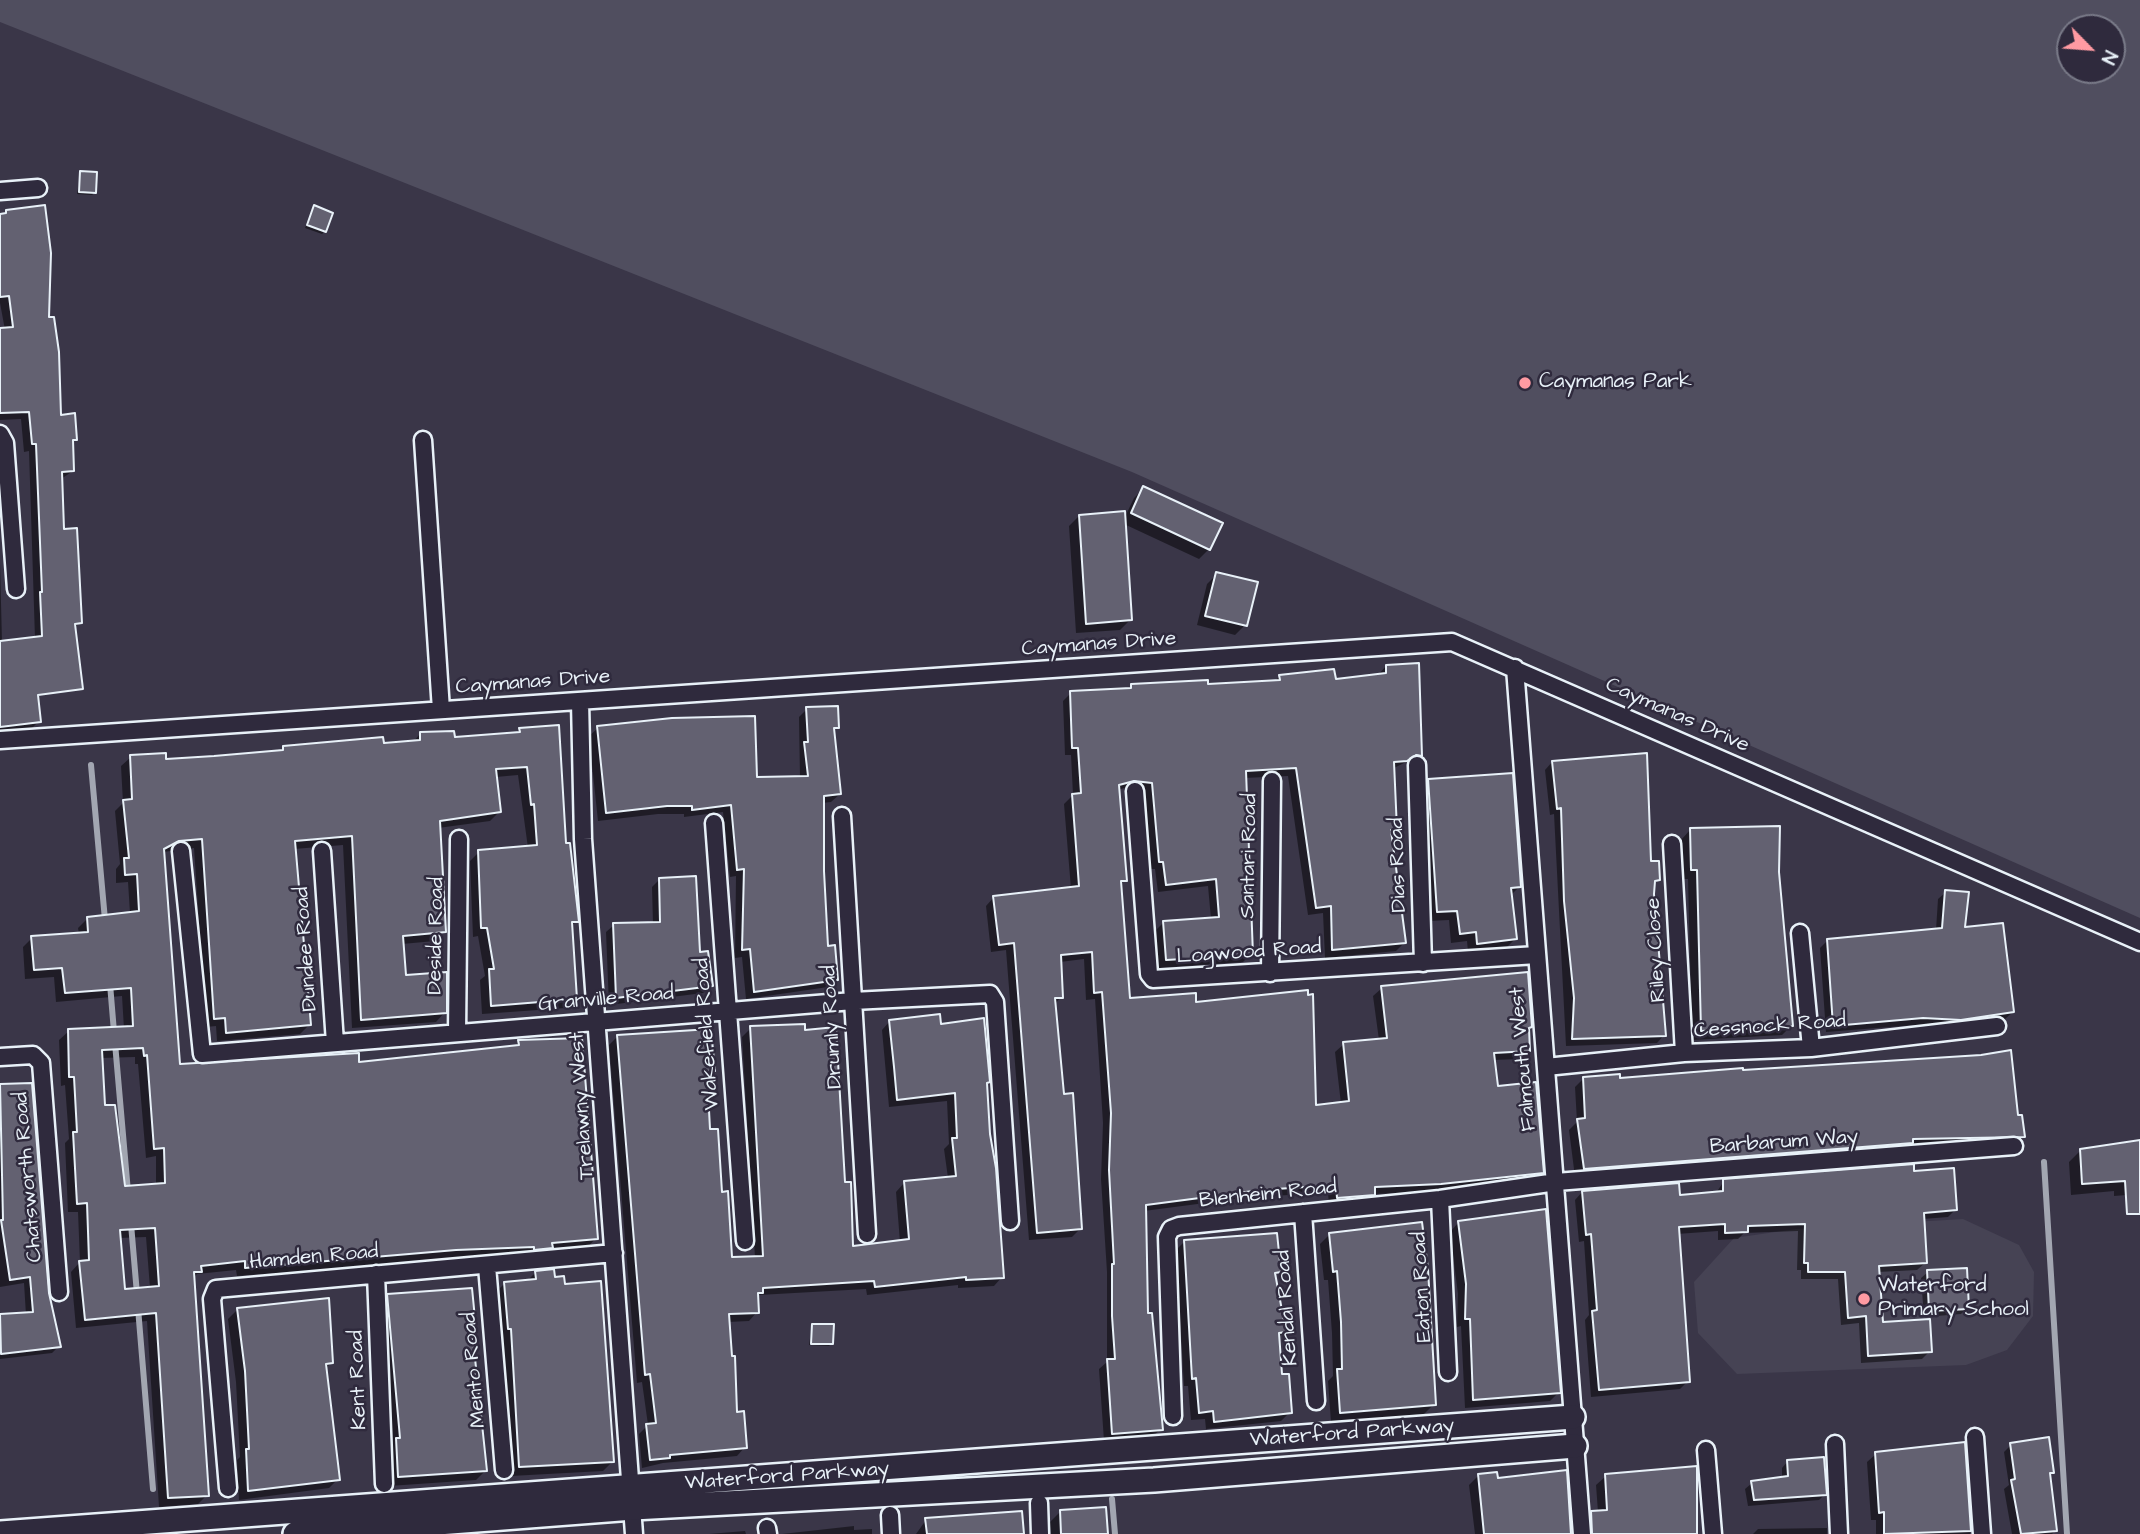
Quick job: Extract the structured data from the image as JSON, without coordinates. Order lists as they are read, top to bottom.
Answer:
{
  "streets": {
    "street": [
      "Caymanas Drive",
      "Santari Road",
      "Dias Road",
      "Deside Road",
      "Dundee Road",
      "Riley Close",
      "Logwood Road",
      "Granville Road",
      "Drumly Road",
      "Cessnock Road",
      "Wakefield Road",
      "Falmouth West",
      "Trelawny West",
      "Barbarum Way",
      "Chatsworth Road",
      "Blenheim Road",
      "Hamden Road",
      "Eaton Road",
      "Kendal Road",
      "Mento Road",
      "Kent Road",
      "Waterford Parkway"
    ]
  },
  "crossings": [
    ["Caymanas Drive", "Falmouth West"],
    ["Caymanas Drive", "Trelawny West"],
    ["Santari Road", "Logwood Road"],
    ["Dias Road", "Logwood Road"],
    ["Deside Road", "Granville Road"],
    ["Dundee Road", "Granville Road"],
    ["Riley Close", "Cessnock Road"],
    ["Logwood Road", "Falmouth West"],
    ["Granville Road", "Drumly Road"],
    ["Granville Road", "Wakefield Road"],
    ["Granville Road", "Trelawny West"],
    ["Cessnock Road", "Falmouth West"],
    ["Falmouth West", "Barbarum Way"],
    ["Falmouth West", "Blenheim Road"],
    ["Falmouth West", "Waterford Parkway"],
    ["Trelawny West", "Hamden Road"],
    ["Trelawny West", "Waterford Parkway"],
    ["Barbarum Way", "Blenheim Road"],
    ["Blenheim Road", "Eaton Road"],
    ["Blenheim Road", "Kendal Road"],
    ["Hamden Road", "Mento Road"],
    ["Hamden Road", "Kent Road"]
  ],
  "places": ["Caymanas Park", "Waterford Primary School"],
  "north": "bottom right"
}
